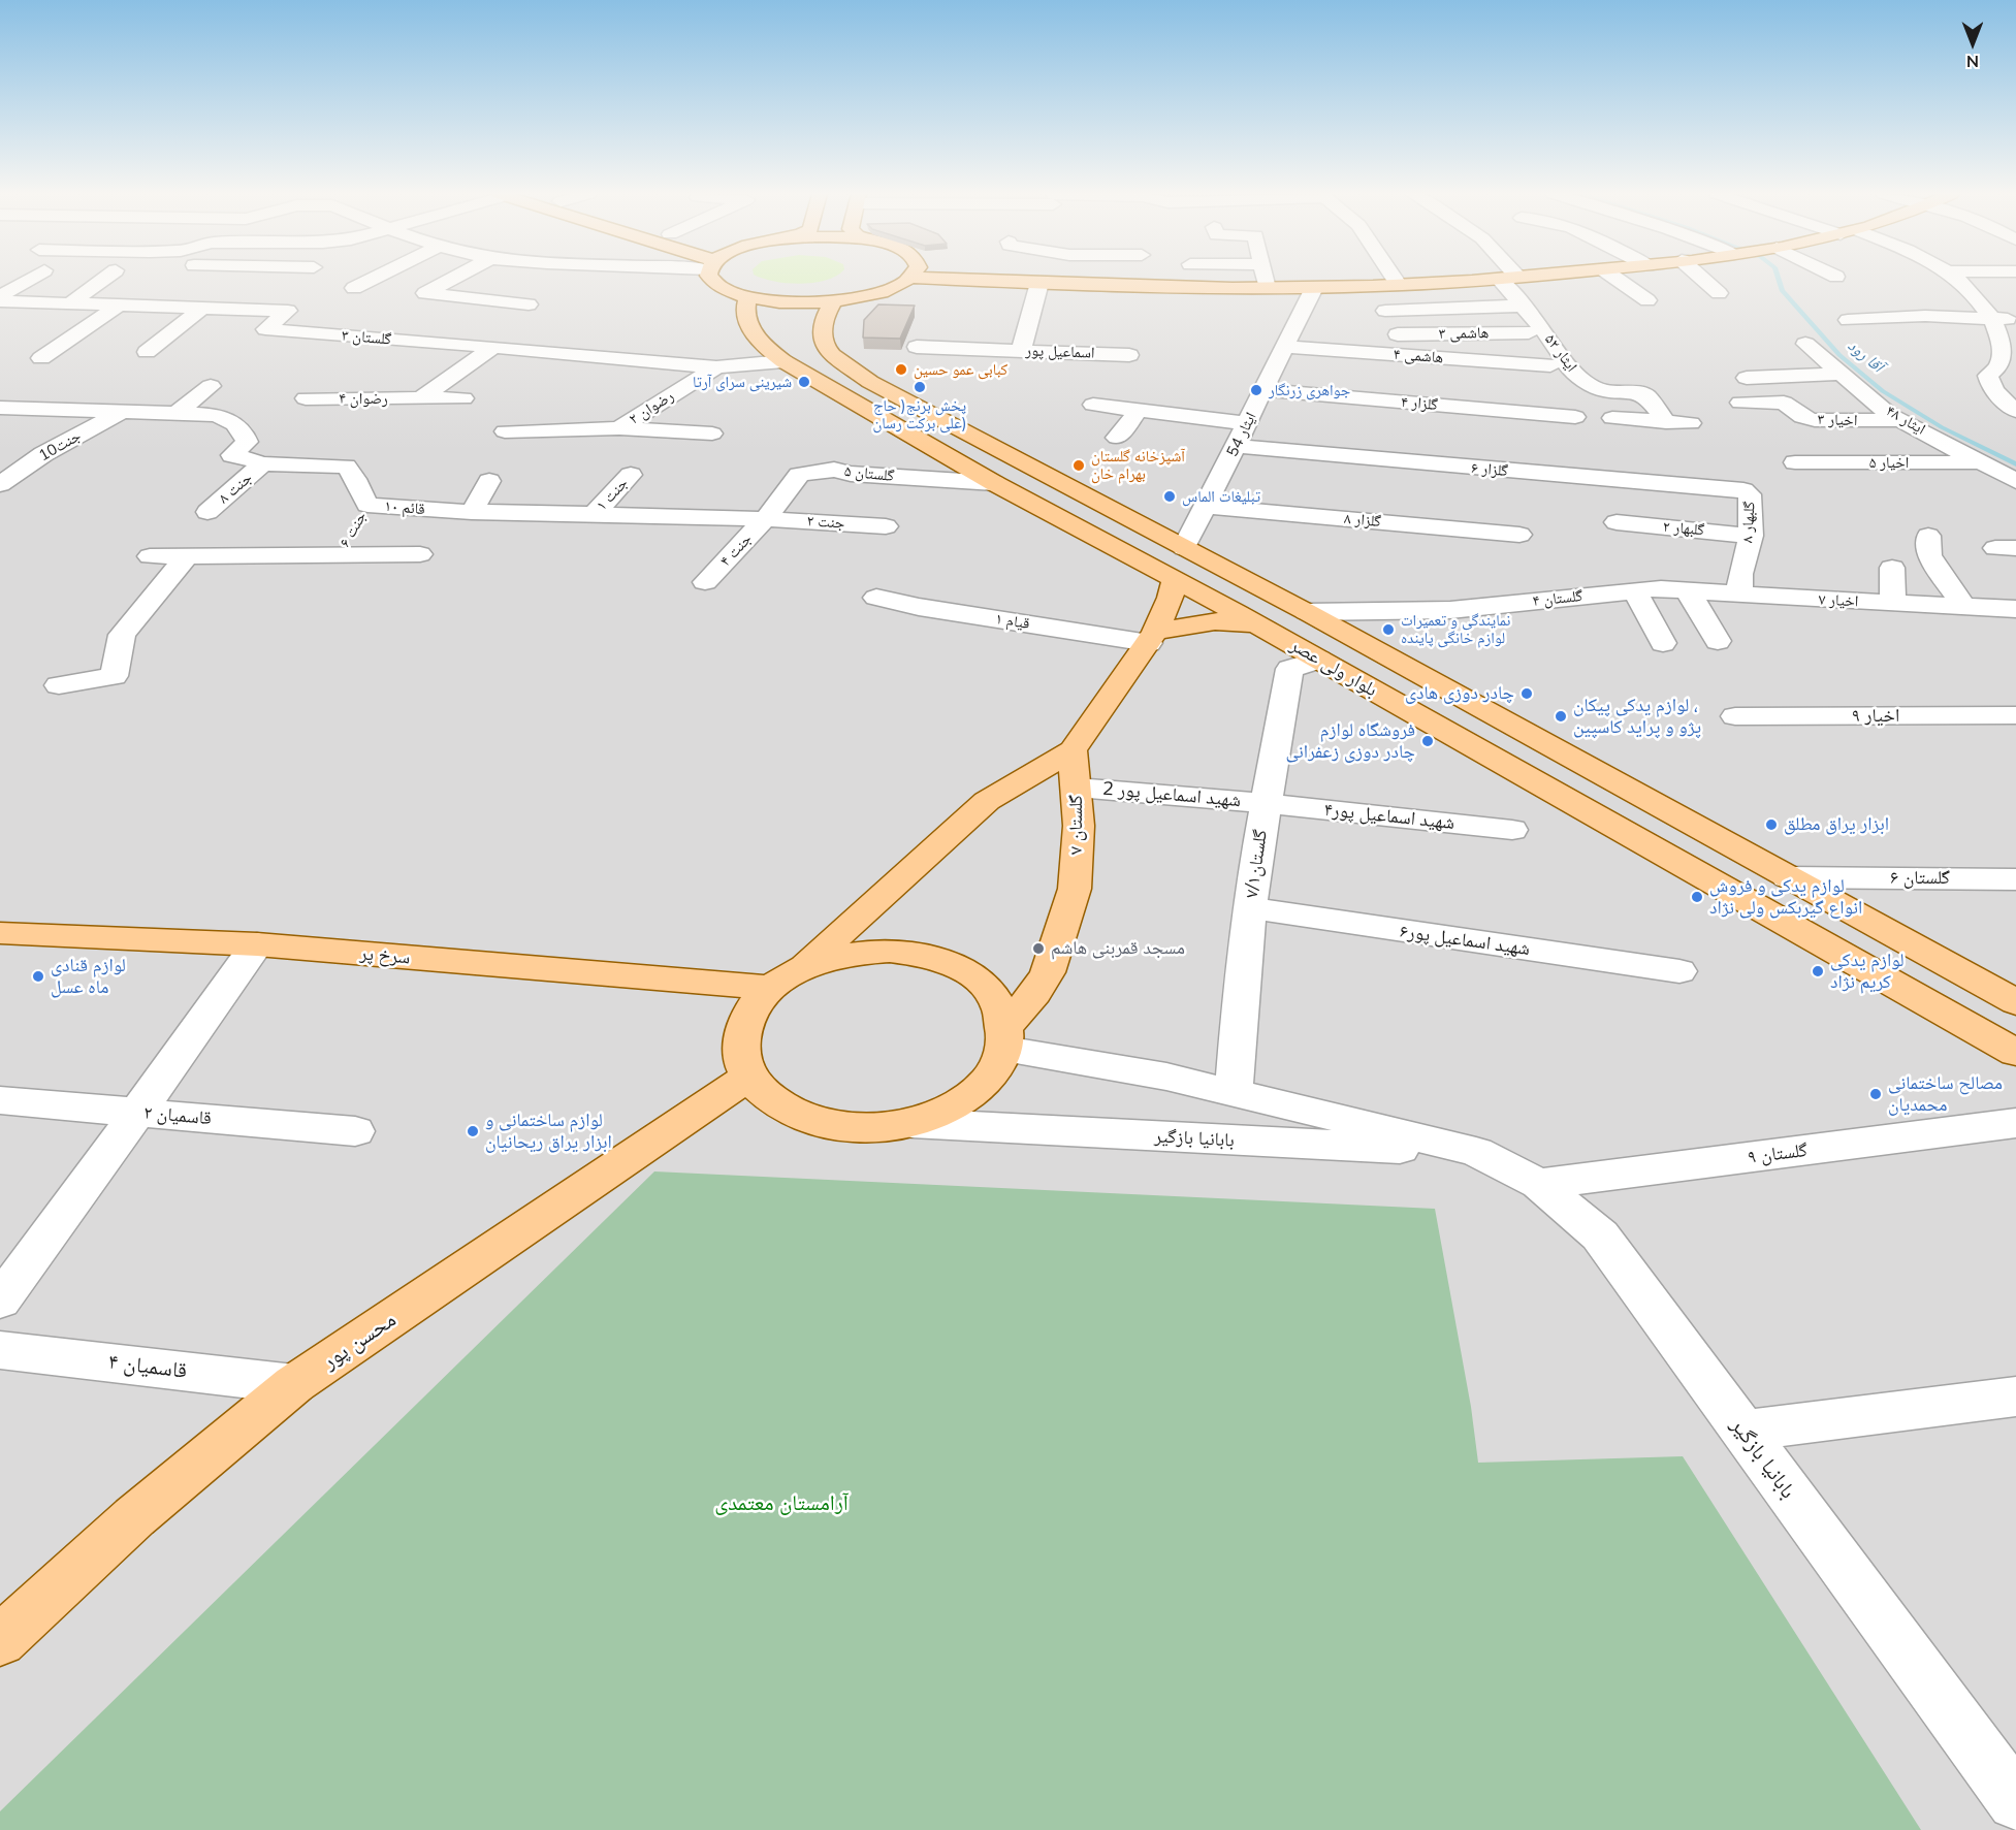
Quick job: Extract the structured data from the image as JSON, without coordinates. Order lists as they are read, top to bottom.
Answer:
{
  "streets": {
    "main road": [
      "بلوار ولی عصر",
      "گلستان ۷",
      "سرخ پر",
      "محسن پور"
    ],
    "street": [
      "هاشمی ۳",
      "گلستان ۳",
      "اسماعیل پور",
      "ایثار ۵۲",
      "هاشمی ۴",
      "رضوان ۴",
      "گلزار ۴",
      "رضوان ۲",
      "اخیار ۳",
      "ایثار ۴۸",
      "ایثار 54",
      "جنت10",
      "اخیار ۵",
      "گلزار ۶",
      "گلستان ۵",
      "جنت ۸",
      "جنت ۱",
      "قائم ۱۰",
      "گلزار ۸",
      "جنت ۲",
      "گلبهار ۸",
      "گلبهار ۲",
      "جنت ۴",
      "گلستان ۴",
      "اخیار ۷",
      "قیام ۱",
      "اخیار ۹",
      "شهید اسماعیل پور 2",
      "شهید اسماعیل پور۴",
      "گلستان۷/۱",
      "گلستان ۶",
      "شهید اسماعیل پور۶",
      "قاسمیان ۲",
      "بابانیا بازگیر",
      "گلستان ۹",
      "قاسمیان ۴"
    ]
  },
  "crossings": [
    ["گلستان ۳", "رضوان ۲"],
    ["گلستان ۳", "بلوار ولی عصر"],
    ["هاشمی ۴", "ایثار 54"],
    ["گلزار ۴", "ایثار 54"],
    ["اخیار ۳", "ایثار ۴۸"],
    ["ایثار ۴۸", "اخیار ۵"],
    ["ایثار 54", "گلزار ۶"],
    ["ایثار 54", "گلزار ۸"],
    ["ایثار 54", "بلوار ولی عصر"],
    ["جنت10", "قائم ۱۰"],
    ["گلزار ۶", "گلبهار ۸"],
    ["گلستان ۵", "قائم ۱۰"],
    ["گلستان ۵", "جنت ۲"],
    ["گلستان ۵", "جنت ۴"],
    ["گلستان ۵", "بلوار ولی عصر"],
    ["جنت ۸", "قائم ۱۰"],
    ["جنت ۱", "قائم ۱۰"],
    ["قائم ۱۰", "جنت ۲"],
    ["قائم ۱۰", "جنت ۴"],
    ["جنت ۲", "جنت ۴"],
    ["گلبهار ۸", "گلبهار ۲"],
    ["گلبهار ۸", "اخیار ۷"],
    ["گلستان ۴", "اخیار ۷"],
    ["گلستان ۴", "بلوار ولی عصر"],
    ["بلوار ولی عصر", "گلستان۷/۱"],
    ["بلوار ولی عصر", "گلستان ۶"],
    ["شهید اسماعیل پور 2", "شهید اسماعیل پور۴"],
    ["شهید اسماعیل پور 2", "گلستان ۷"],
    ["شهید اسماعیل پور 2", "گلستان۷/۱"],
    ["شهید اسماعیل پور۴", "گلستان۷/۱"],
    ["گلستان ۷", "بابانیا بازگیر"],
    ["گلستان ۷", "محسن پور"],
    ["گلستان۷/۱", "شهید اسماعیل پور۶"],
    ["گلستان۷/۱", "بابانیا بازگیر"],
    ["بابانیا بازگیر", "گلستان ۹"],
    ["محسن پور", "قاسمیان ۴"]
  ],
  "water": ["آقا رود"],
  "parks": ["آرامستان معتمدی"],
  "places": [
    "کبابی عمو حسین",
    "شیرینی سرای آرتا",
    "پخش برنج( حاج علی برکت رسان)",
    "جواهری زرنگار",
    "آشپزخانه گلستان بهرام خان",
    "تبلیغات الماس",
    "نمایندگی و تعمیرات لوازم خانگی پاینده",
    "چادر دوزی هادی",
    "لوازم یدکی پیکان ، پژو و پراید کاسپین",
    "فروشگاه لوازم چادر دوزی زعفرانی",
    "ابزار یراق مطلق",
    "لوازم یدکی و فروش انواع گیربکس ولی نژاد",
    "مسجد قمربنی هاشم",
    "لوازم یدکی کریم نژاد",
    "لوازم قنادی ماه عسل",
    "مصالح ساختمانی محمدیان",
    "لوازم ساختمانی و ابزار یراق ریحانیان"
  ],
  "north": "bottom"
}
